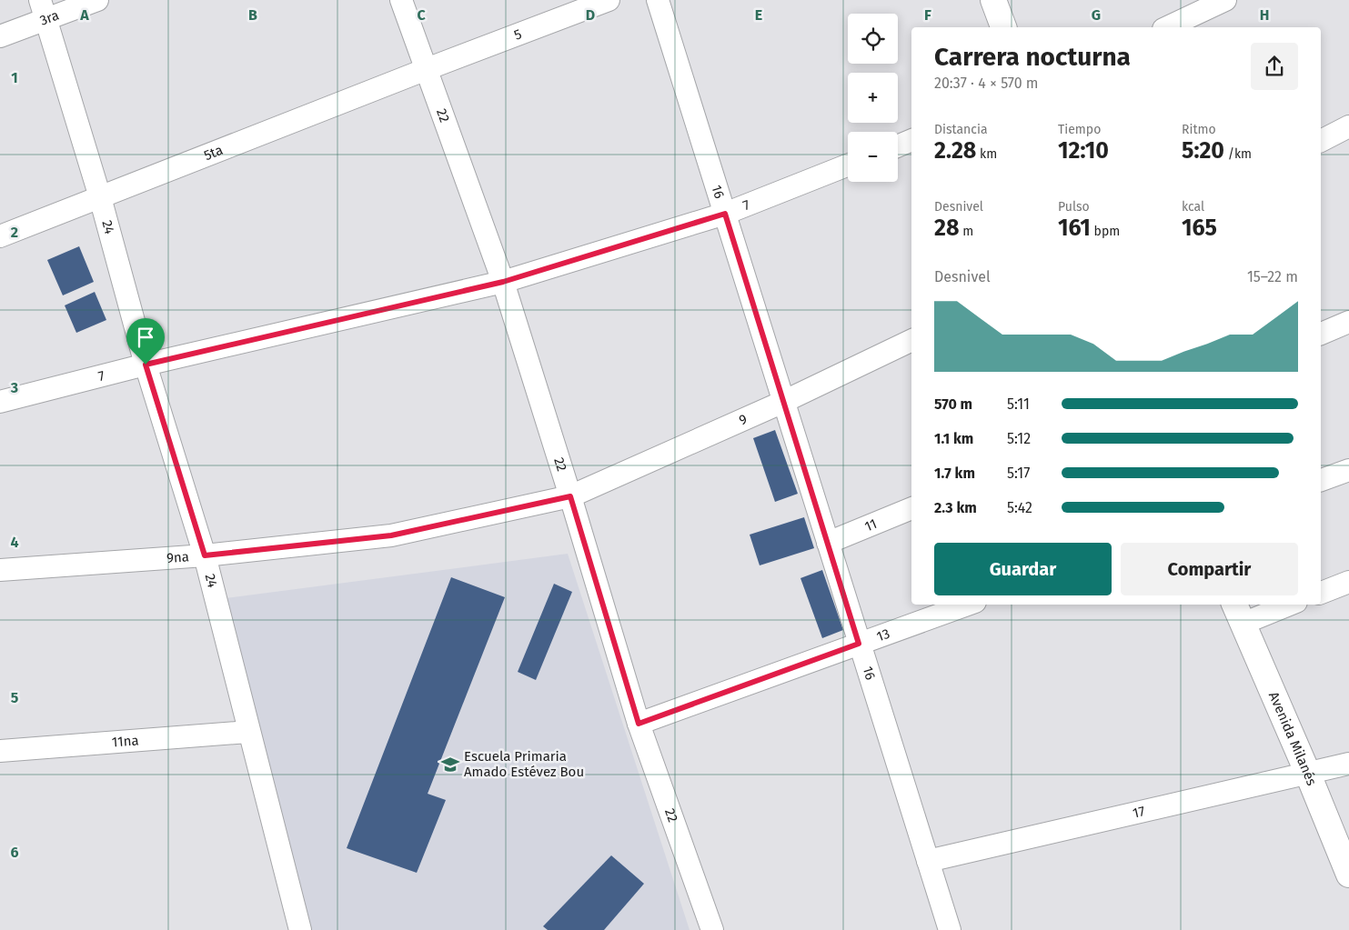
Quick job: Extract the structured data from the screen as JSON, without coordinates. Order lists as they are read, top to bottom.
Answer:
{
  "streets": {
    "street": [
      "3ra",
      "5",
      "22",
      "5ta",
      "16",
      "7",
      "24",
      "9",
      "11",
      "9na",
      "13",
      "Avenida Milanés",
      "11na",
      "17"
    ]
  },
  "crossings": [
    ["3ra", "24"],
    ["5", "22"],
    ["5", "5ta"],
    ["22", "5ta"],
    ["22", "7"],
    ["22", "9"],
    ["22", "9na"],
    ["22", "13"],
    ["5ta", "24"],
    ["16", "7"],
    ["16", "9"],
    ["16", "11"],
    ["16", "13"],
    ["16", "17"],
    ["7", "24"],
    ["24", "9na"],
    ["24", "11na"],
    ["9", "9na"],
    ["Avenida Milanés", "17"]
  ],
  "places": {
    "school or university": ["Escuela Primaria Amado Estévez Bou"]
  },
  "page": {
    "map_buttons": ["+", "−"],
    "heading": ["Carrera nocturna", "20:37 · 4 × 570 m"],
    "stats": [
      ["Distancia", "2.28 km"],
      ["Tiempo", "12:10"],
      ["Ritmo", "5:20 /km"],
      ["Desnivel", "28 m"],
      ["Pulso", "161 bpm"],
      ["kcal", "165"]
    ],
    "chart": ["Desnivel", "15–22 m"],
    "list": [
      {
        "name": "570 m",
        "note": "5:11"
      },
      {
        "name": "1.1 km",
        "note": "5:12"
      },
      {
        "name": "1.7 km",
        "note": "5:17"
      },
      {
        "name": "2.3 km",
        "note": "5:42"
      }
    ],
    "buttons": ["Guardar", "Compartir"]
  },
  "grid": {
    "columns": [
      "A",
      "B",
      "C",
      "D",
      "E",
      "F",
      "G",
      "H"
    ],
    "rows": [
      "1",
      "2",
      "3",
      "4",
      "5",
      "6"
    ]
  }
}
